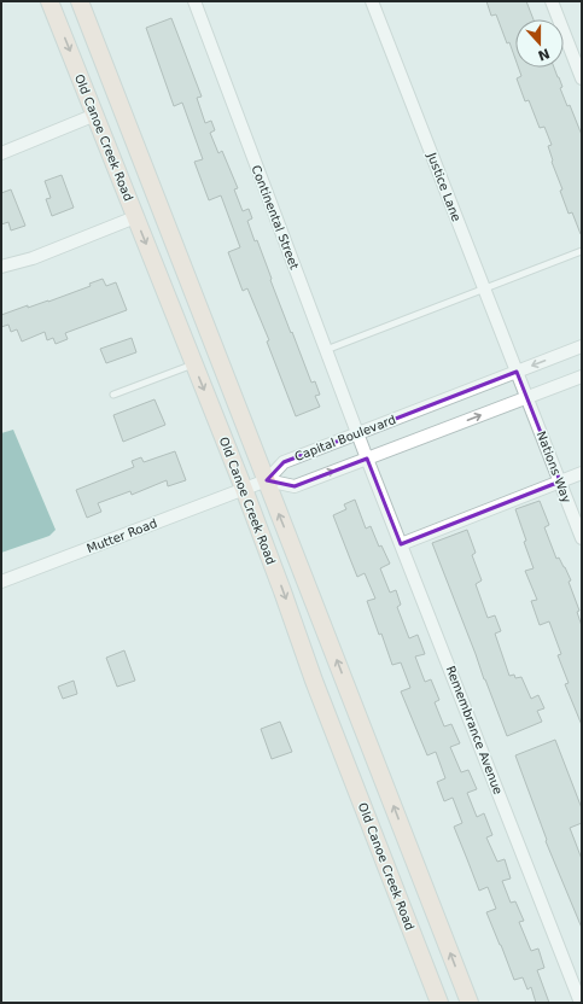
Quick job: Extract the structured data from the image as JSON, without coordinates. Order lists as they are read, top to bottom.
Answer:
{
  "streets": {
    "main road": ["Old Canoe Creek Road"],
    "street": [
      "Justice Lane",
      "Continental Street",
      "Capital Boulevard",
      "Nations Way",
      "Mutter Road",
      "Remembrance Avenue"
    ]
  },
  "crossings": [
    ["Old Canoe Creek Road", "Capital Boulevard"],
    ["Old Canoe Creek Road", "Mutter Road"],
    ["Justice Lane", "Capital Boulevard"],
    ["Justice Lane", "Nations Way"],
    ["Continental Street", "Capital Boulevard"],
    ["Continental Street", "Remembrance Avenue"],
    ["Capital Boulevard", "Nations Way"],
    ["Capital Boulevard", "Mutter Road"]
  ],
  "north": "bottom"
}
